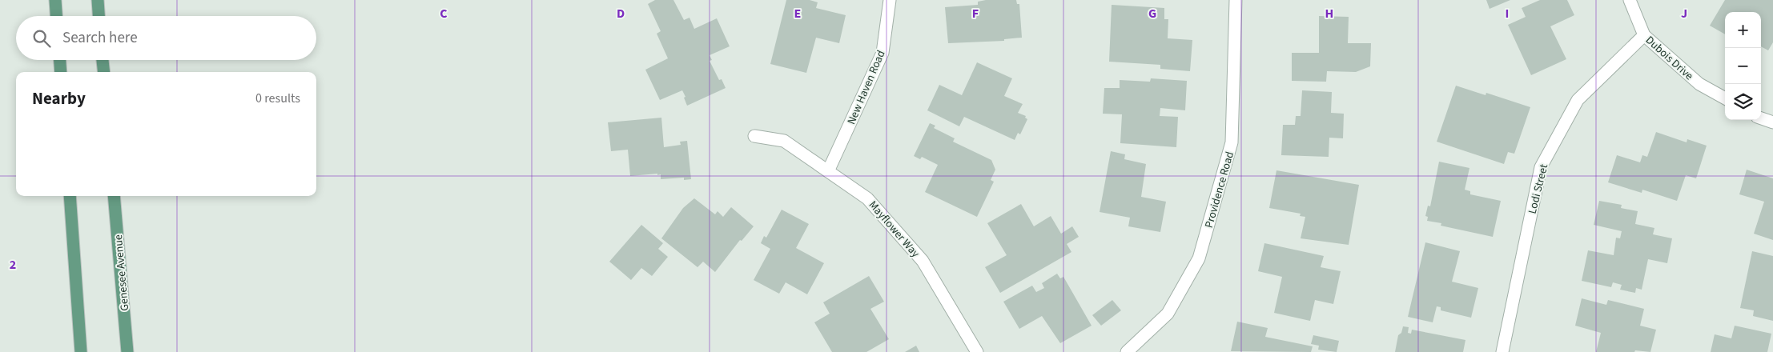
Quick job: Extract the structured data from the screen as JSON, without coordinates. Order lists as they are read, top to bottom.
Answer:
{
  "streets": {
    "main road": ["Genesee Avenue"],
    "street": [
      "Dubois Drive",
      "New Haven Road",
      "Lodi Street",
      "Providence Road",
      "Mayflower Way"
    ]
  },
  "crossings": [
    ["Dubois Drive", "Lodi Street"],
    ["New Haven Road", "Mayflower Way"]
  ],
  "page": {
    "map_buttons": ["+", "−"],
    "search": "Search here",
    "heading": ["Nearby", "0 results"]
  },
  "grid": {
    "columns": [
      "C",
      "D",
      "E",
      "F",
      "G",
      "H",
      "I",
      "J"
    ],
    "rows": ["2"]
  }
}
